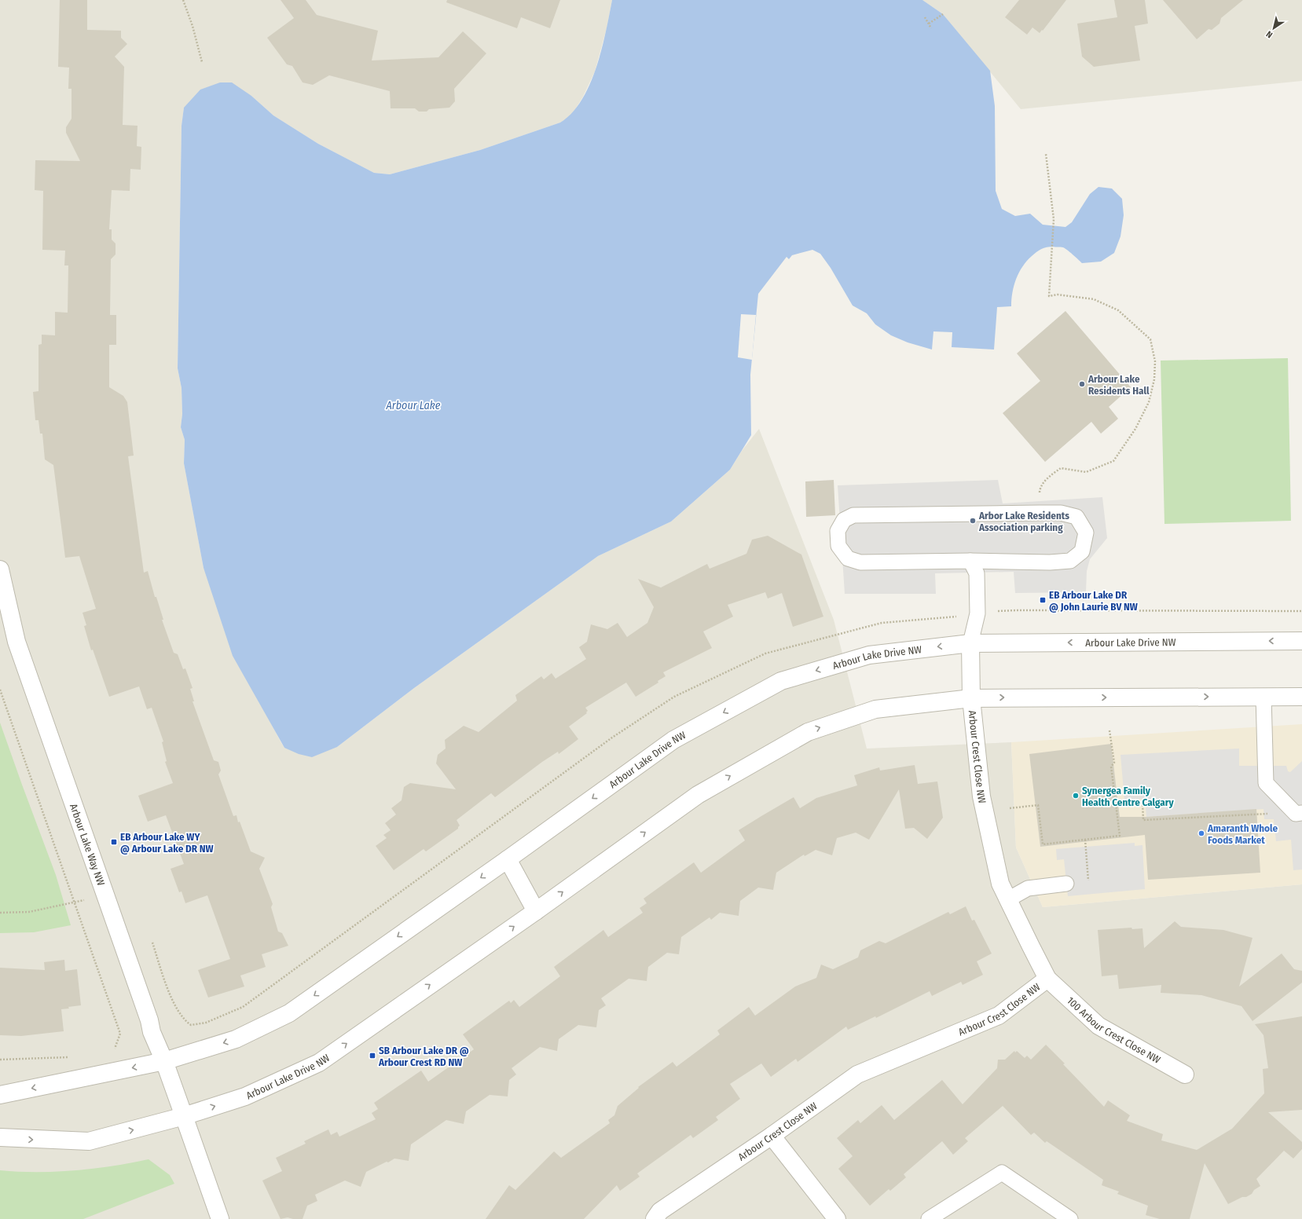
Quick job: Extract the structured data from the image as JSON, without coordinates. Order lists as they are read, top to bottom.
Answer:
{
  "streets": {
    "street": [
      "Arbour Lake Drive NW",
      "Arbour Crest Close NW",
      "Arbour Lake Way NW",
      "100 Arbour Crest Close NW"
    ]
  },
  "crossings": [
    ["Arbour Lake Drive NW", "Arbour Crest Close NW"],
    ["Arbour Lake Drive NW", "Arbour Lake Way NW"],
    ["Arbour Crest Close NW", "100 Arbour Crest Close NW"]
  ],
  "water": ["Arbour Lake"],
  "places": {
    "other": [
      "Arbour Lake Residents Hall",
      "Arbor Lake Residents Association parking",
      "Synergea Family Health Centre Calgary",
      "Amaranth Whole Foods Market"
    ],
    "transit": ["EB Arbour Lake DR @ John Laurie BV NW", "EB Arbour Lake WY @ Arbour Lake DR NW", "SB Arbour Lake DR @ Arbour Crest RD NW"]
  },
  "north": "bottom left"
}
